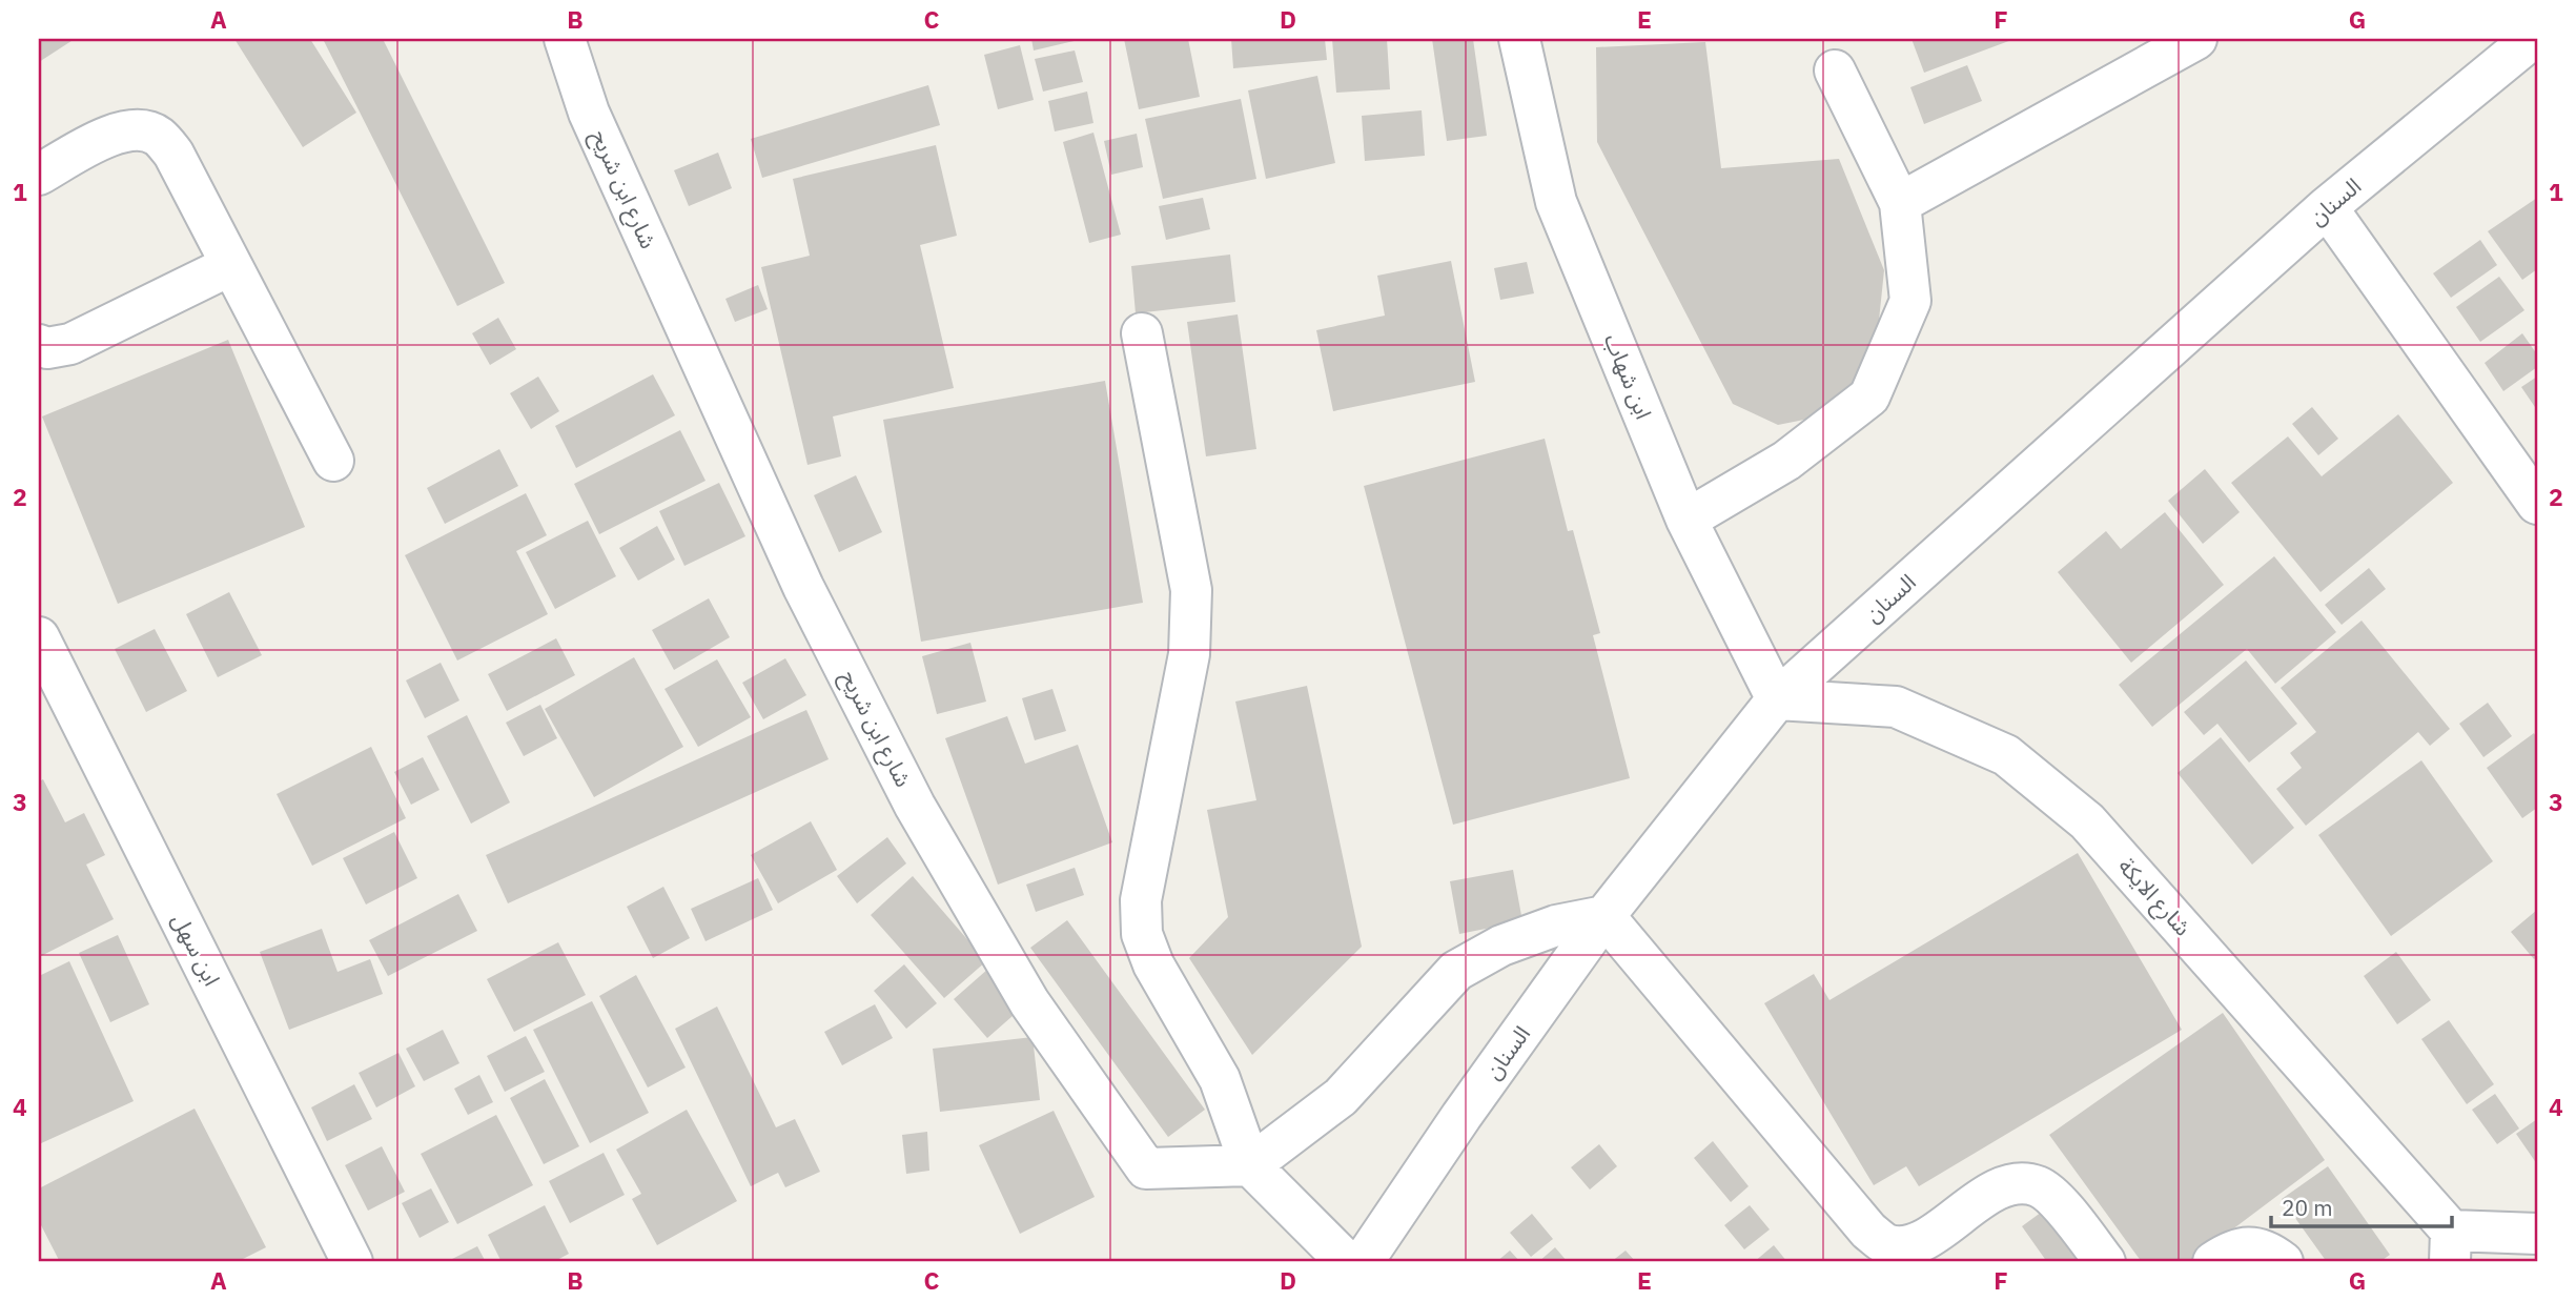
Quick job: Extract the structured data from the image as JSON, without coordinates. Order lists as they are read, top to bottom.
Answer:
{
  "streets": {
    "street": [
      "شارع ابن شريح",
      "السنان",
      "ابن شهاب",
      "شارع الايكة",
      "ابن سهل"
    ]
  },
  "crossings": [
    ["السنان", "ابن شهاب"],
    ["السنان", "شارع الايكة"],
    ["ابن شهاب", "شارع الايكة"]
  ],
  "scale_bar": "20 m",
  "grid": {
    "columns": [
      "A",
      "B",
      "C",
      "D",
      "E",
      "F",
      "G"
    ],
    "rows": [
      "1",
      "2",
      "3",
      "4"
    ]
  }
}
